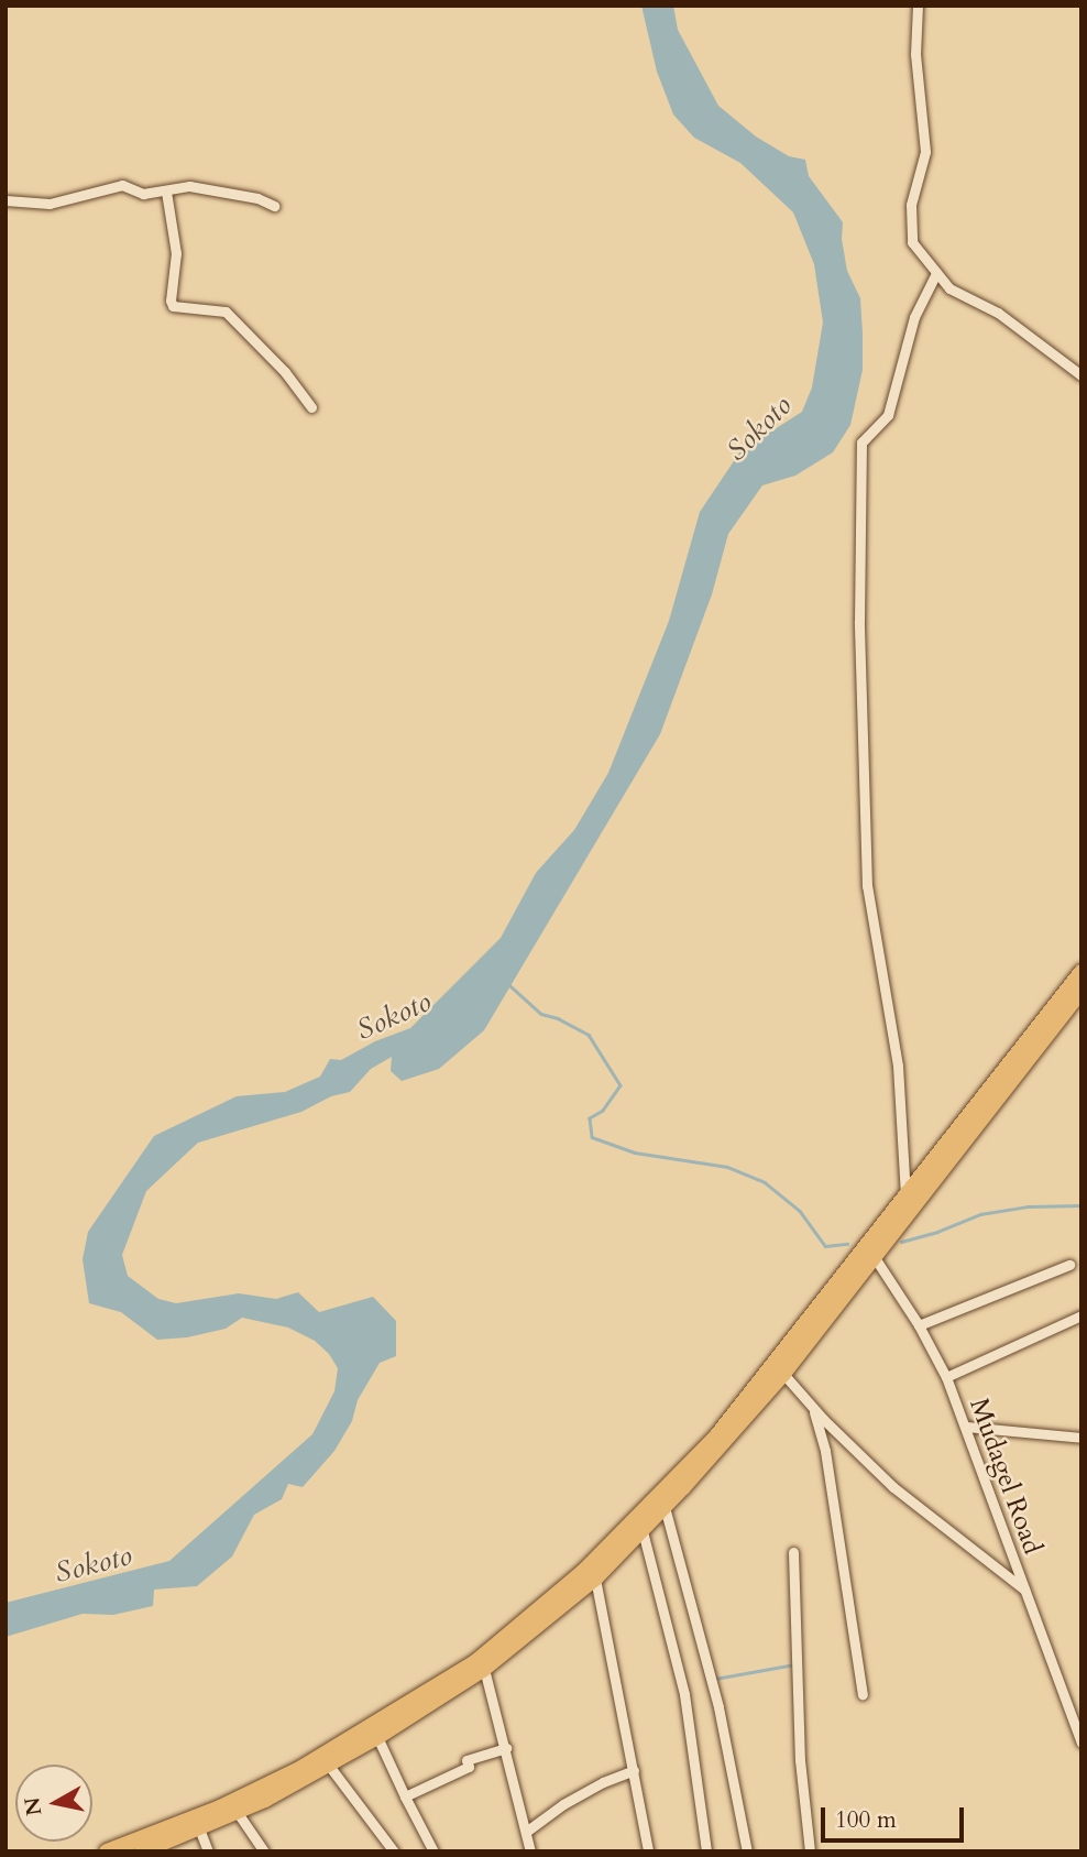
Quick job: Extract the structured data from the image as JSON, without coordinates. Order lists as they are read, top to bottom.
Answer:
{
  "streets": {
    "street": ["Mudagel Road"]
  },
  "water": ["Sokoto"],
  "scale_bar": "100 m",
  "north": "left"
}
